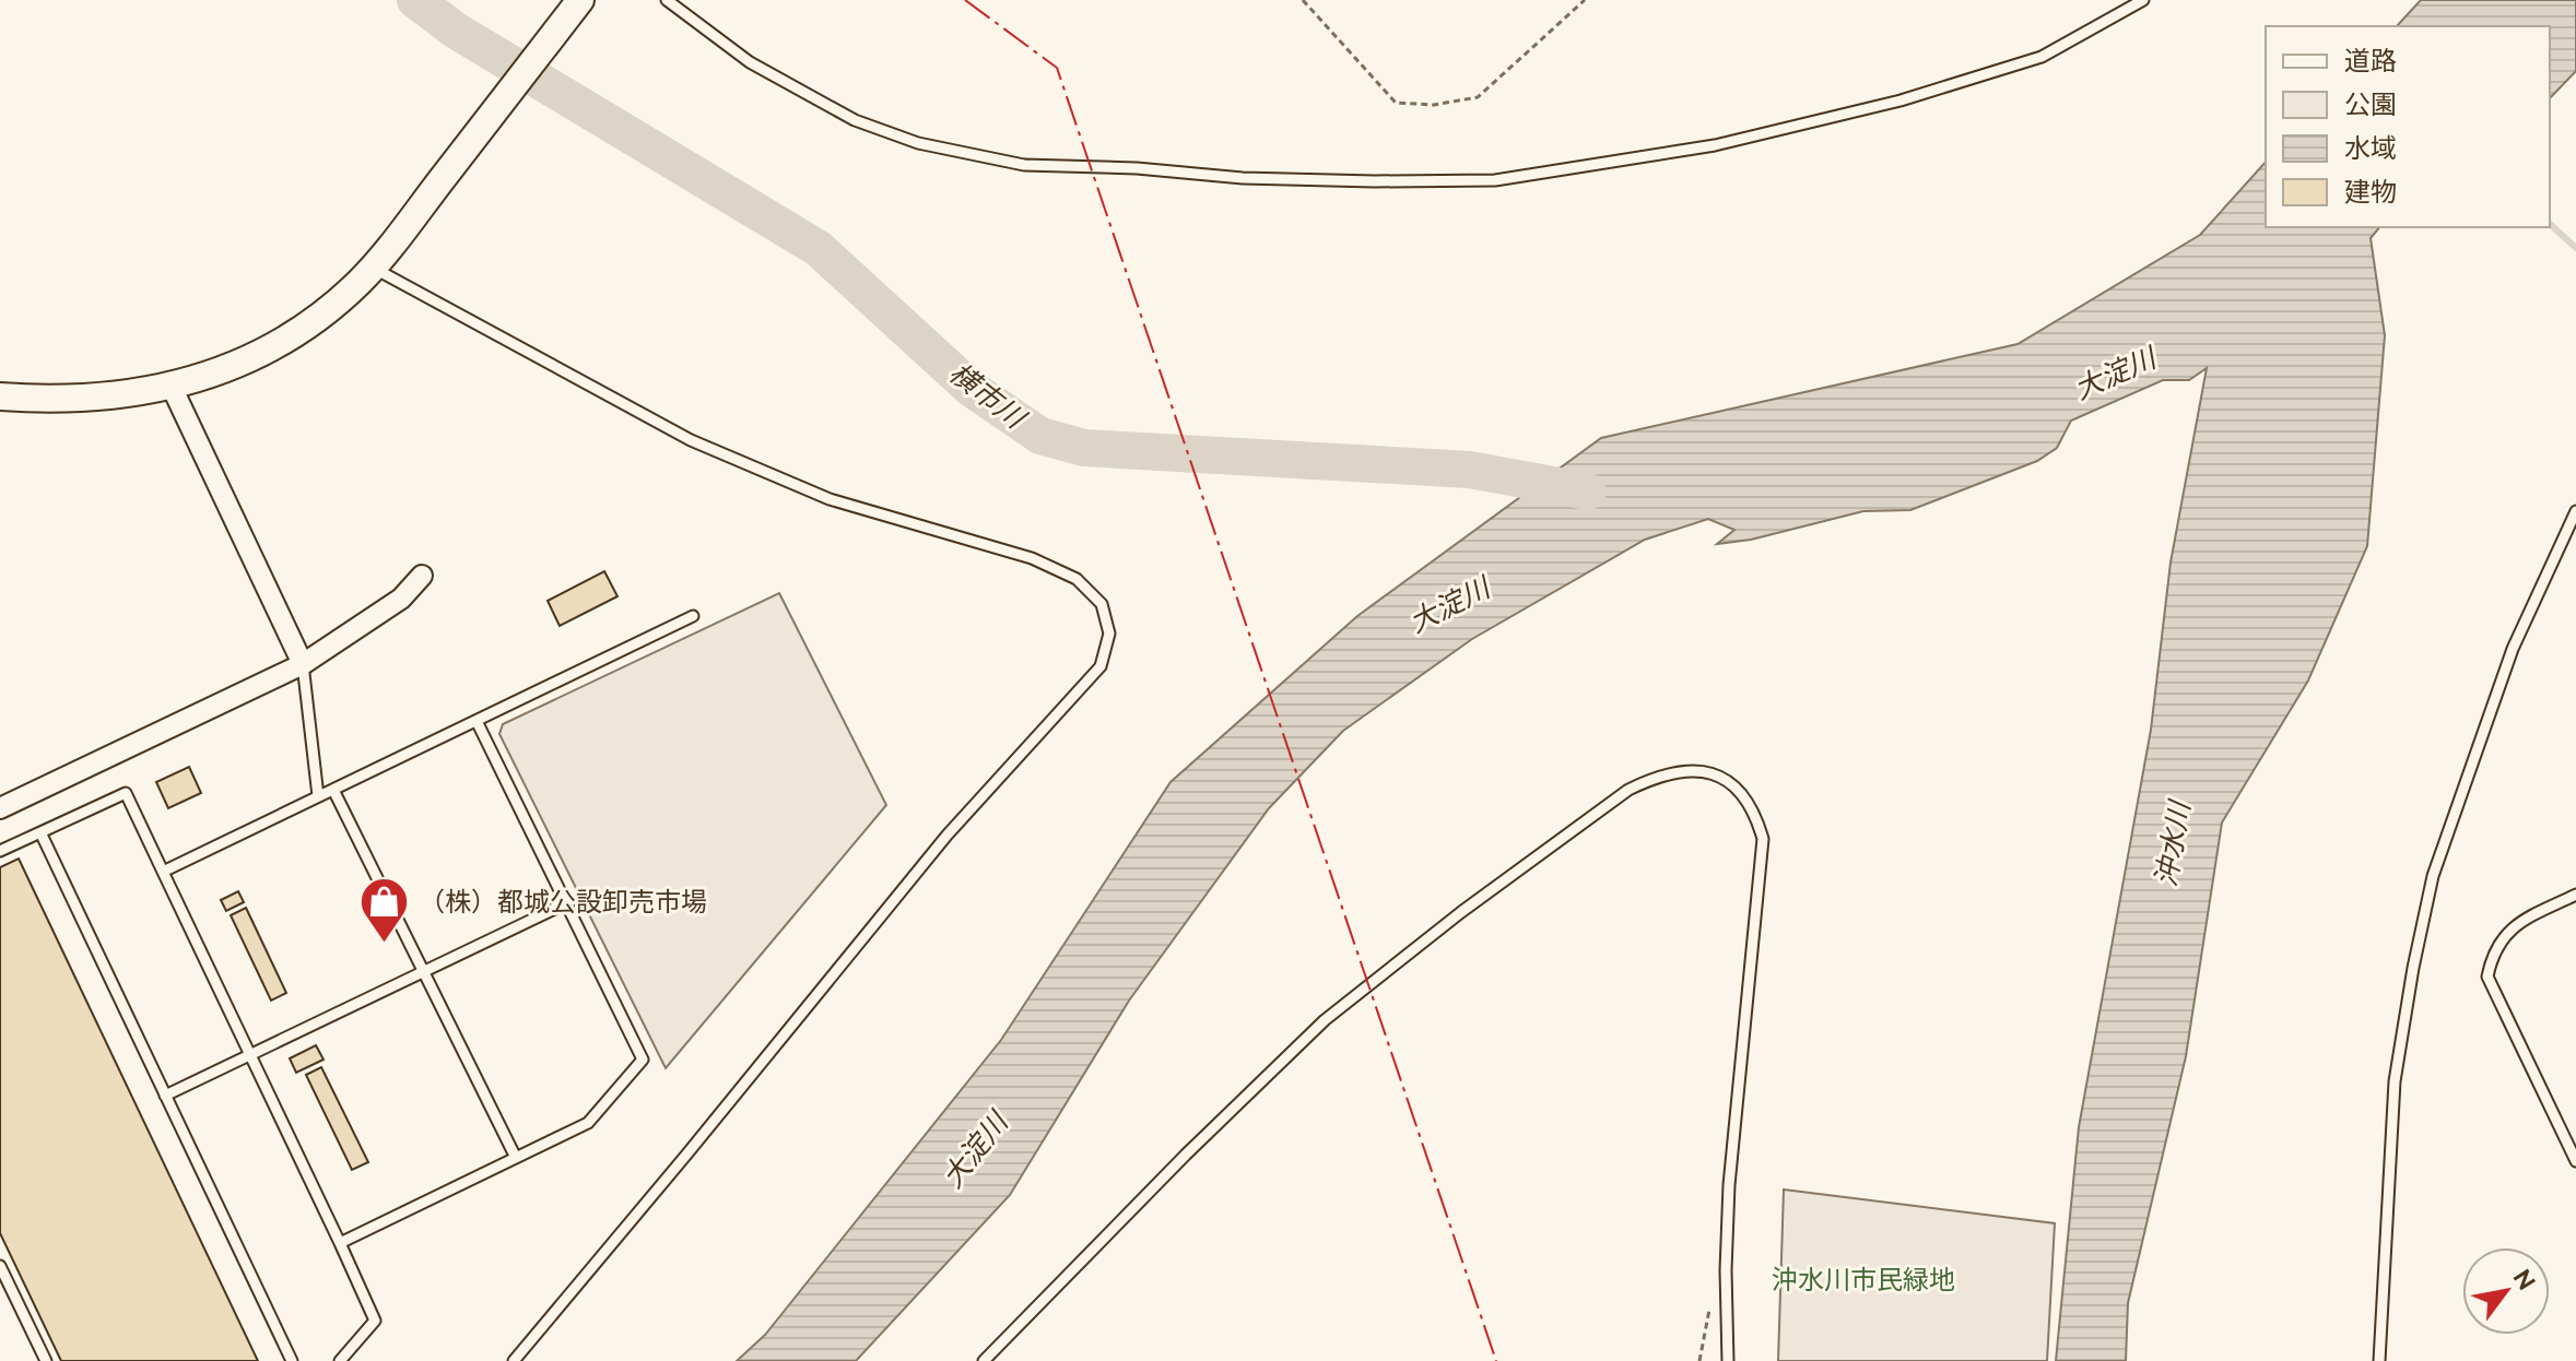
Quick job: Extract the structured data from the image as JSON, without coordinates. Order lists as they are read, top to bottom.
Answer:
{
  "water": ["大淀川", "横市川", "沖水川"],
  "parks": ["沖水川市民緑地"],
  "places": {
    "shop": ["（株）都城公設卸売市場"]
  },
  "legend": [
    "道路",
    "公園",
    "水域",
    "建物"
  ],
  "north": "top right"
}
